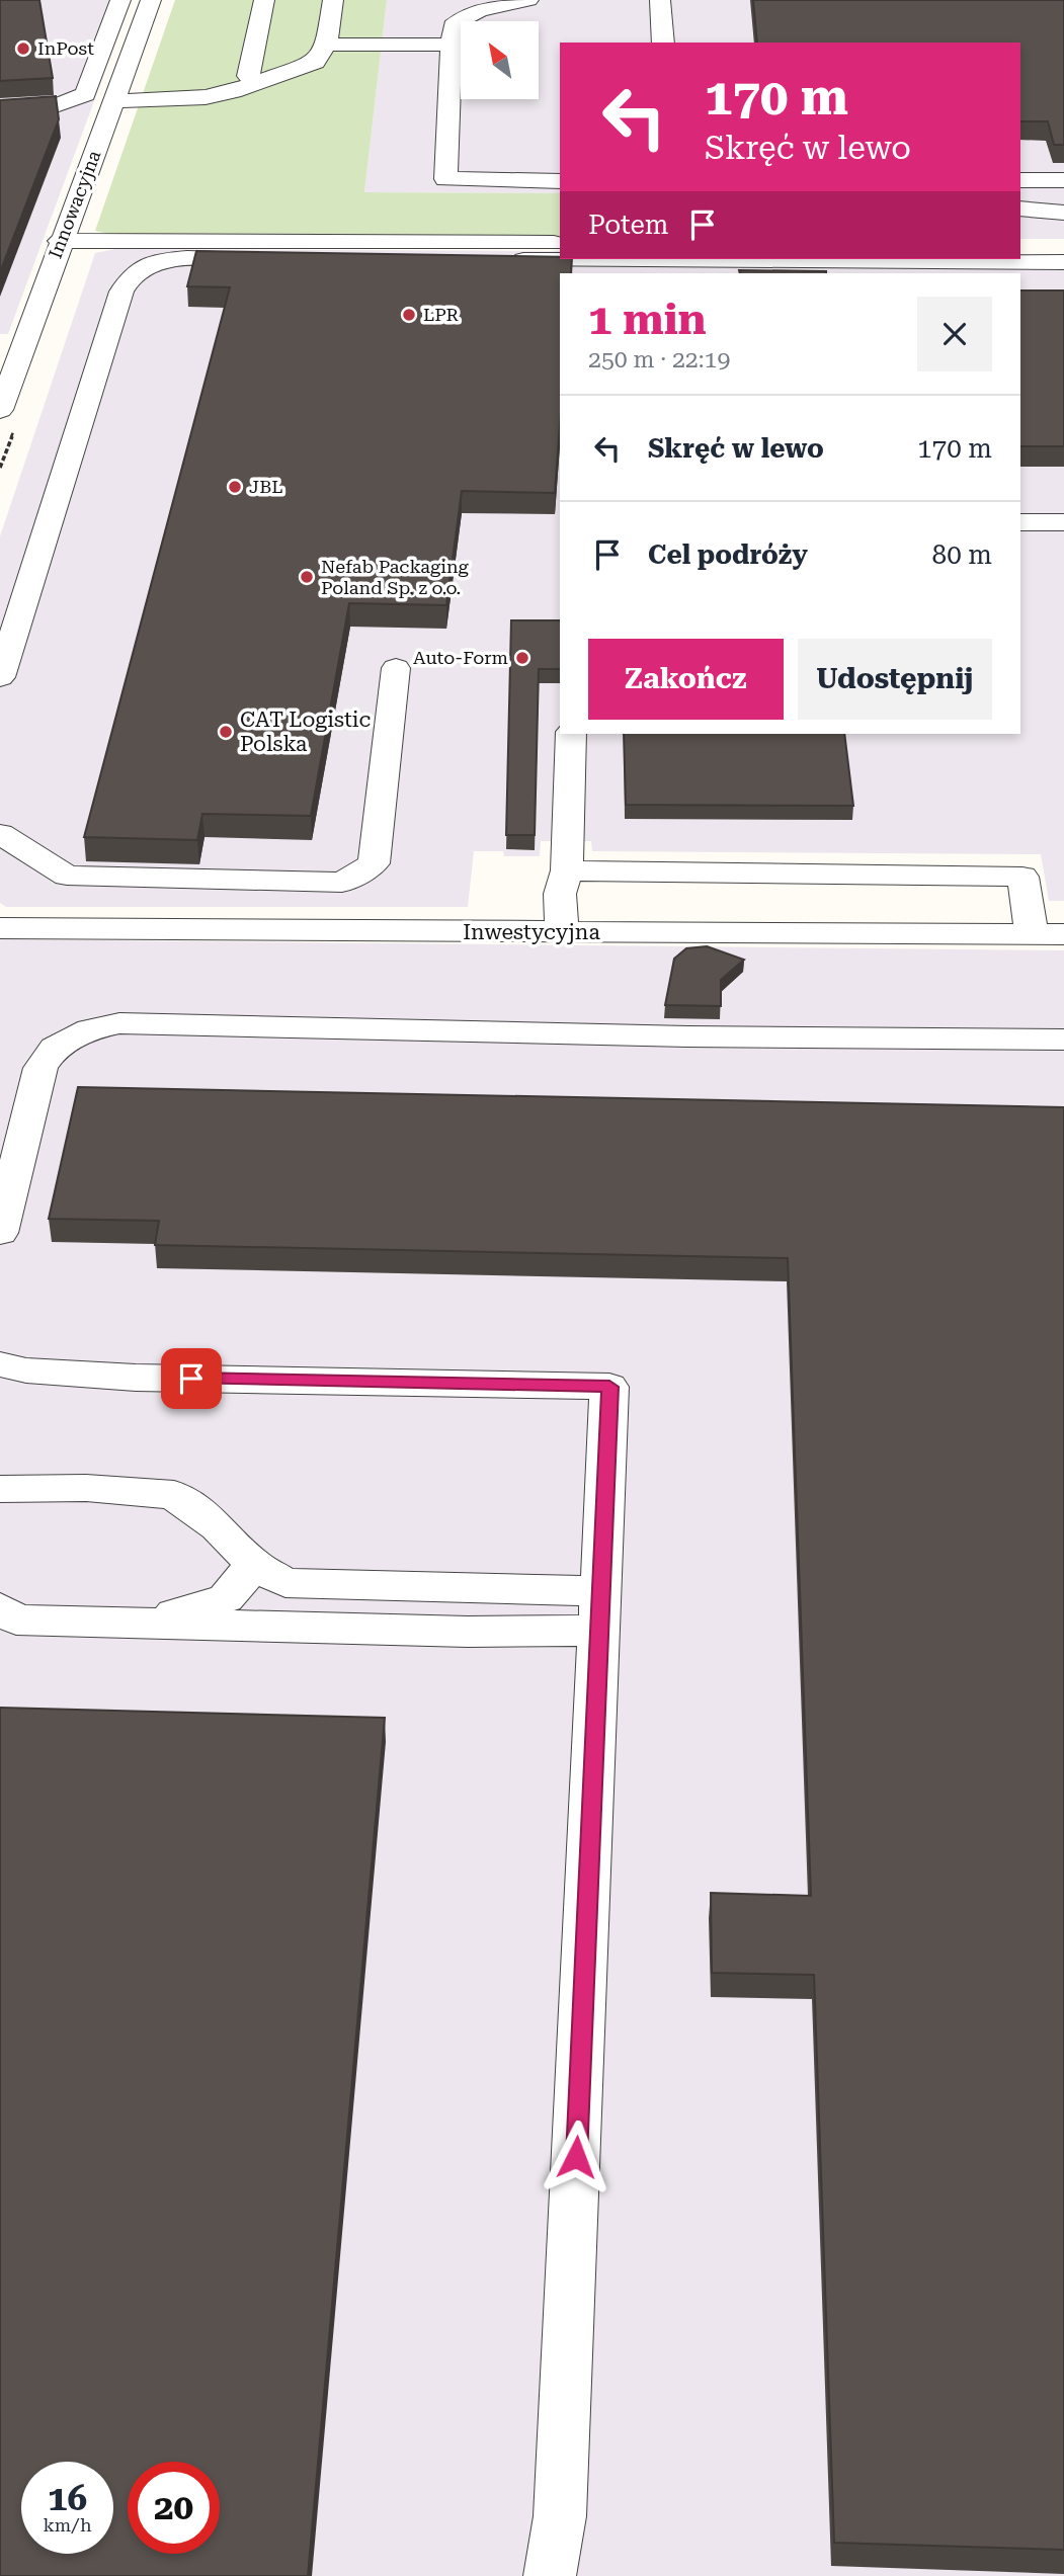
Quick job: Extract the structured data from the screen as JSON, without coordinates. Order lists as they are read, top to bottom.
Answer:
{
  "streets": {
    "street": ["Innowacyjna", "Inwestycyjna"]
  },
  "places": [
    "InPost",
    "LPR",
    "JBL",
    "Nefab Packaging Poland Sp. z o.o.",
    "Auto-Form",
    "CAT Logistic Polska"
  ],
  "north": "top left",
  "page": {
    "turn": ["170 m", "Skręć w lewo"],
    "then": "Potem",
    "heading": ["1 min", "250 m · 22:19"],
    "list": [
      {
        "name": "Skręć w lewo",
        "value": "170 m"
      },
      {
        "name": "Cel podróży",
        "value": "80 m"
      }
    ],
    "buttons": ["Zakończ", "Udostępnij"],
    "speed": "16 km/h",
    "limit": "20"
  }
}
